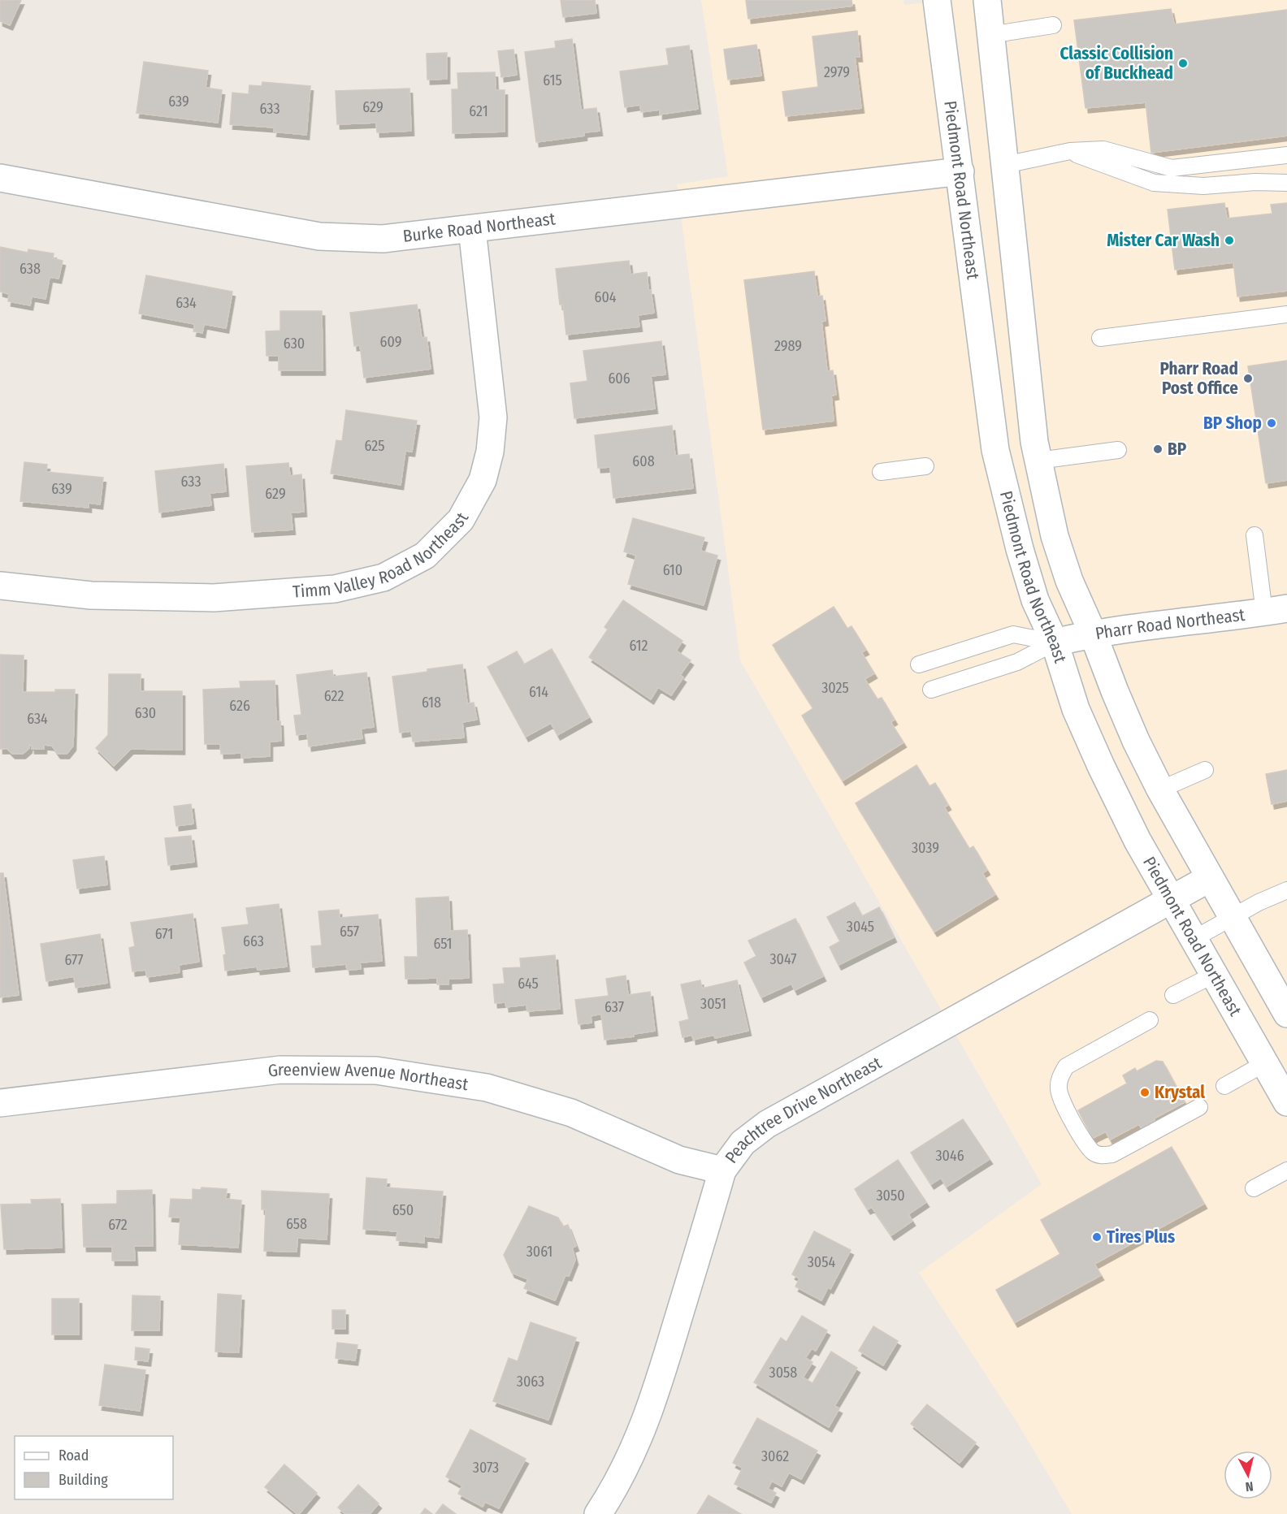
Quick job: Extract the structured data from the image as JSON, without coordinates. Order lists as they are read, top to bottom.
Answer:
{
  "streets": {
    "street": [
      "Piedmont Road Northeast",
      "Burke Road Northeast",
      "Timm Valley Road Northeast",
      "Pharr Road Northeast",
      "Greenview Avenue Northeast",
      "Peachtree Drive Northeast"
    ]
  },
  "crossings": [
    ["Piedmont Road Northeast", "Burke Road Northeast"],
    ["Piedmont Road Northeast", "Pharr Road Northeast"],
    ["Piedmont Road Northeast", "Peachtree Drive Northeast"],
    ["Burke Road Northeast", "Timm Valley Road Northeast"],
    ["Greenview Avenue Northeast", "Peachtree Drive Northeast"]
  ],
  "places": [
    "Classic Collision of Buckhead",
    "Mister Car Wash",
    "Pharr Road Post Office",
    "BP Shop",
    "BP",
    "Krystal",
    "Tires Plus"
  ],
  "house_numbers": [
    "2979",
    "615",
    "639",
    "629",
    "633",
    "621",
    "638",
    "604",
    "634",
    "609",
    "630",
    "2989",
    "606",
    "625",
    "608",
    "633",
    "639",
    "629",
    "610",
    "612",
    "3025",
    "614",
    "622",
    "618",
    "626",
    "630",
    "634",
    "3039",
    "3045",
    "657",
    "671",
    "663",
    "651",
    "3047",
    "677",
    "645",
    "3051",
    "637",
    "3046",
    "3050",
    "650",
    "658",
    "672",
    "3061",
    "3054",
    "3058",
    "3063",
    "3062",
    "3073"
  ],
  "legend": ["Road", "Building"],
  "north": "bottom"
}
